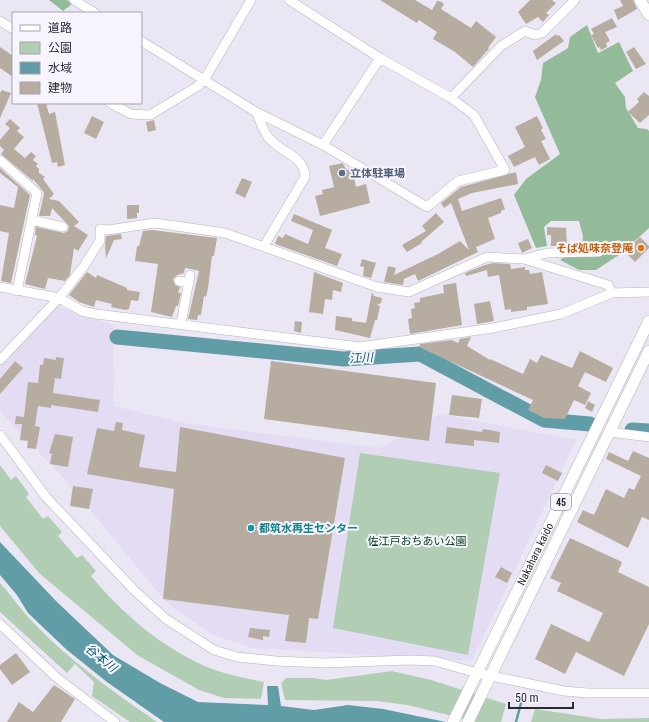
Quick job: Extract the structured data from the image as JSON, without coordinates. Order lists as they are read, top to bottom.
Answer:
{
  "streets": {
    "main road": ["45", "Nakahara kaido"]
  },
  "water": ["江川", "谷本川"],
  "parks": ["佐江戸おちあい公園"],
  "places": ["立体駐車場", "そば処味奈登庵", "都筑水再生センター"],
  "legend": [
    "道路",
    "公園",
    "水域",
    "建物"
  ],
  "scale_bar": "50 m"
}
